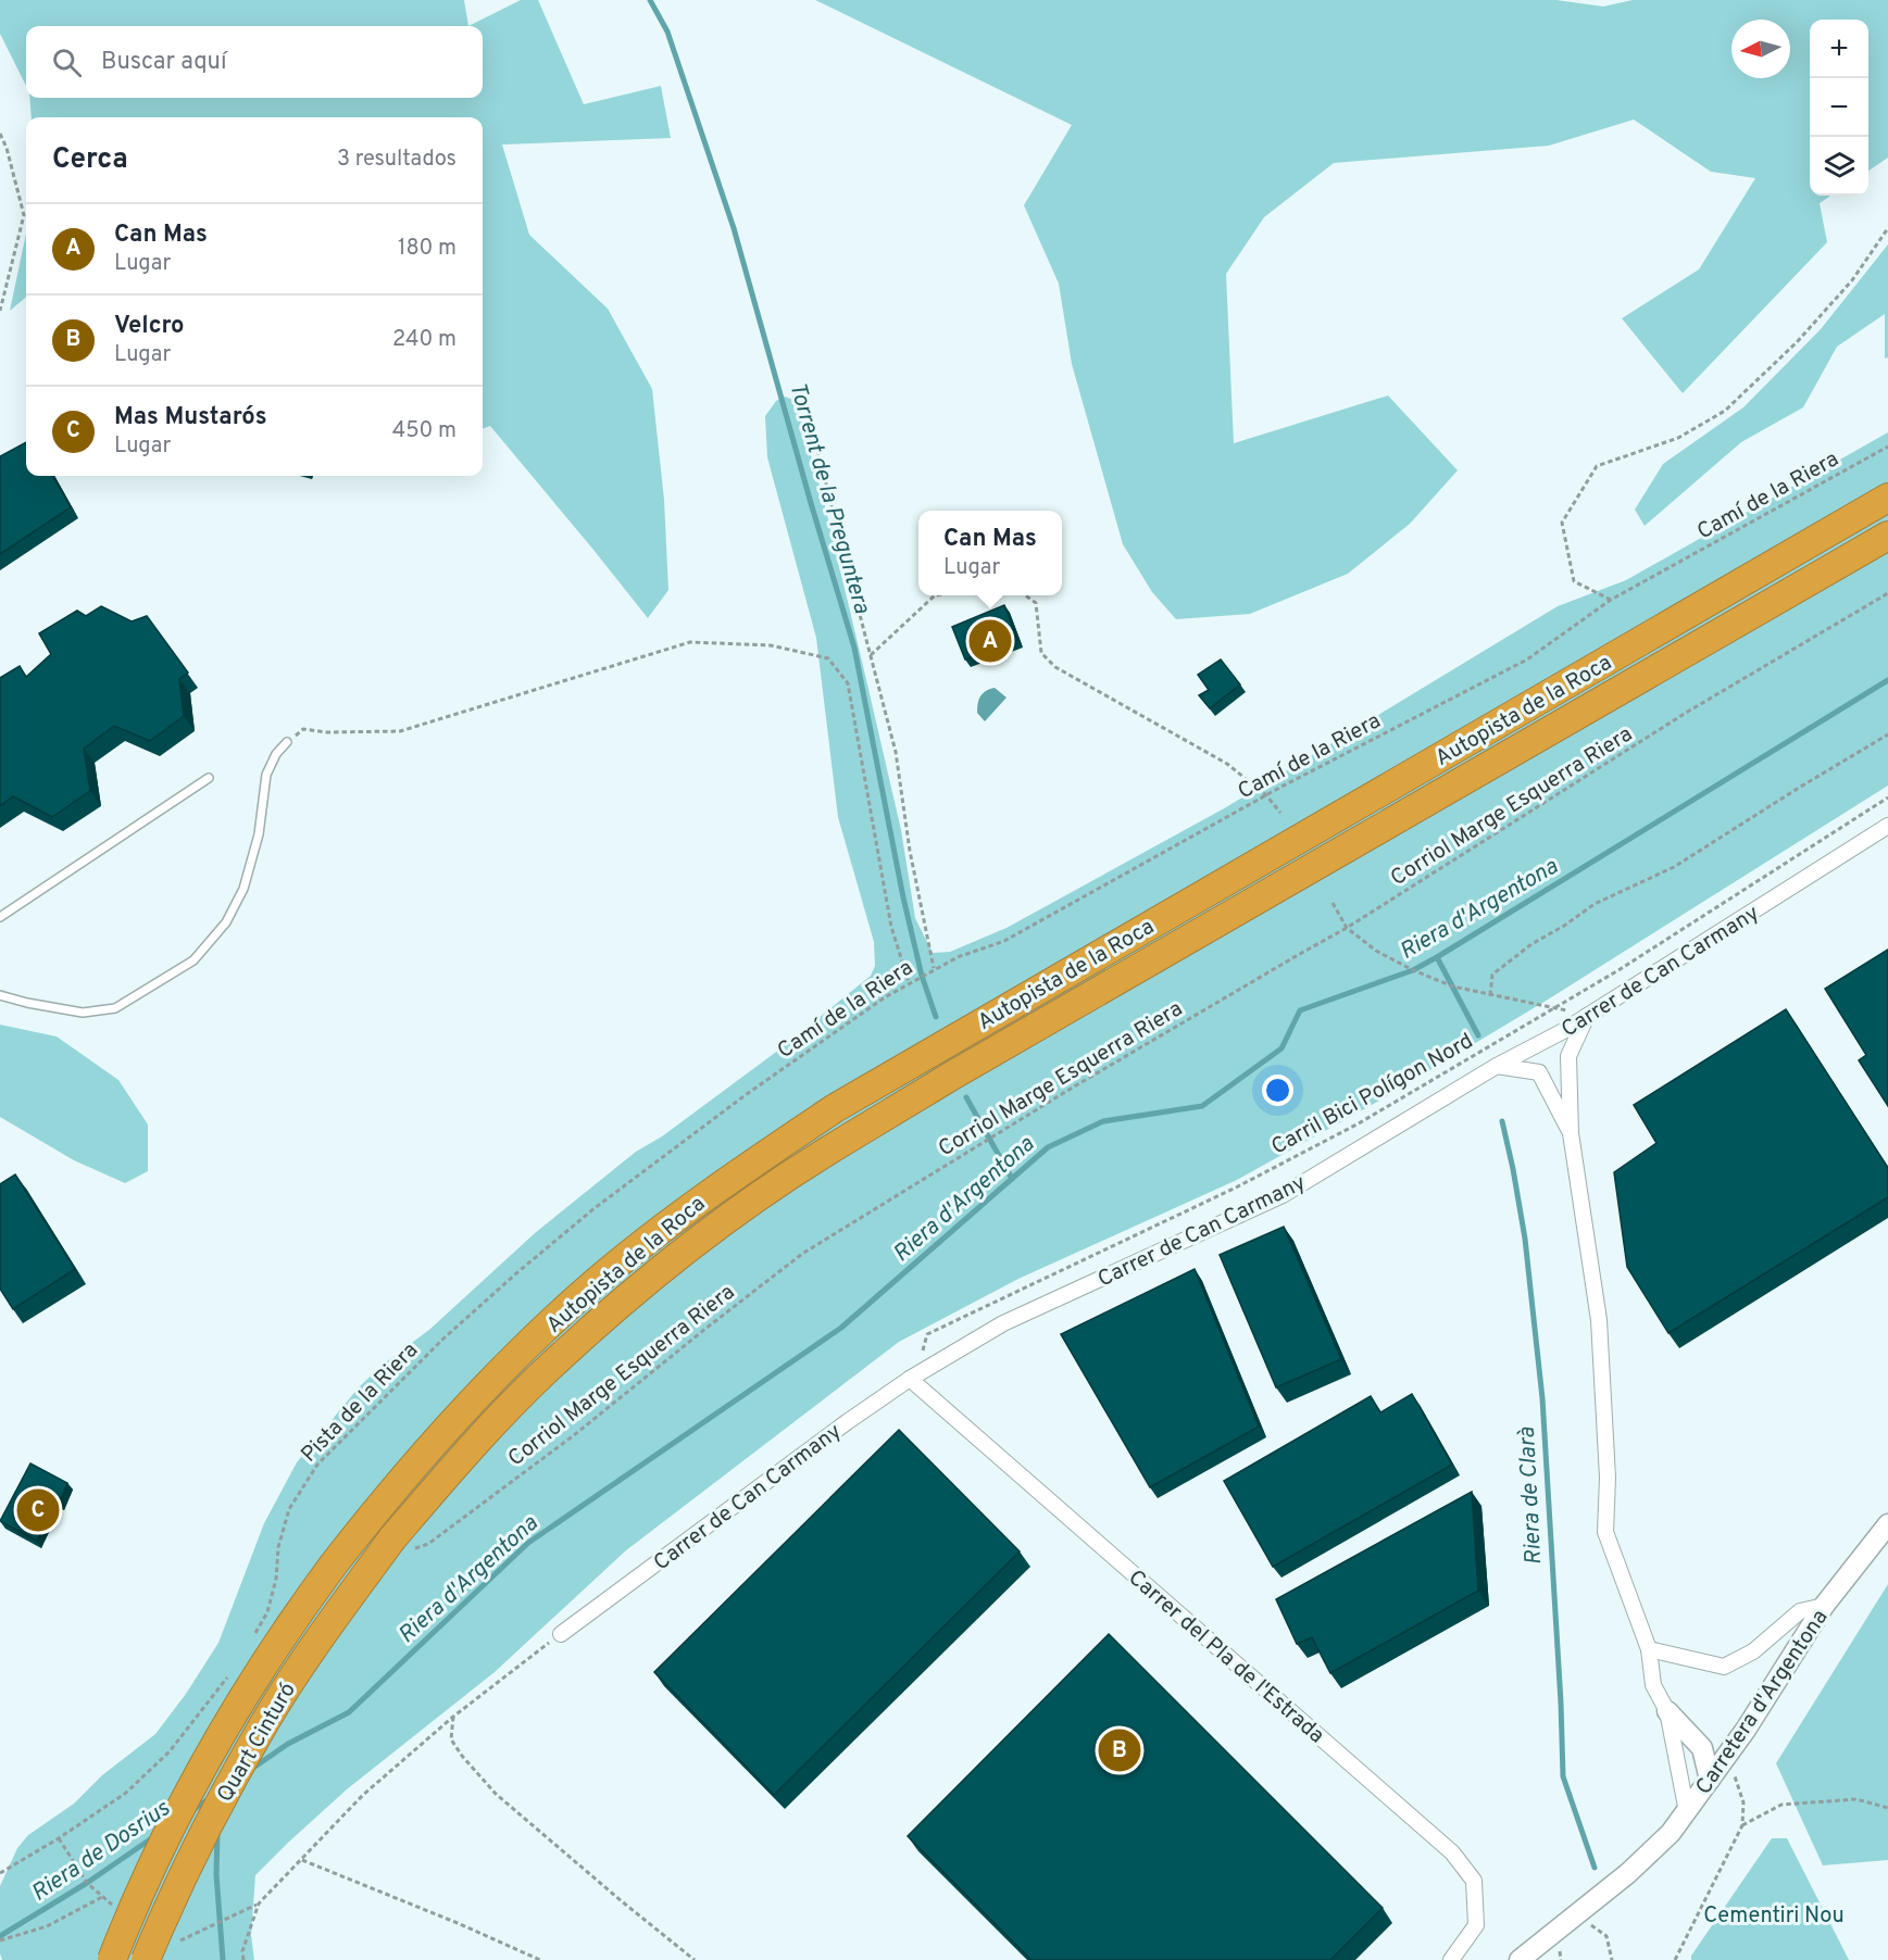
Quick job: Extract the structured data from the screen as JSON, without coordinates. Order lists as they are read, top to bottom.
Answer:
{
  "streets": {
    "highway": ["Autopista de la Roca", "Quart Cinturó"],
    "street": ["Carrer de Can Carmany", "Carrer del Pla de l'Estrada", "Carretera d'Argentona"],
    "path": [
      "Camí de la Riera",
      "Corriol Marge Esquerra Riera",
      "Carril Bici Polígon Nord",
      "Pista de la Riera"
    ]
  },
  "crossings": [
    ["Camí de la Riera", "Pista de la Riera"],
    ["Autopista de la Roca", "Corriol Marge Esquerra Riera"],
    ["Autopista de la Roca", "Quart Cinturó"],
    ["Corriol Marge Esquerra Riera", "Quart Cinturó"],
    ["Carrer de Can Carmany", "Carrer del Pla de l'Estrada"]
  ],
  "water": [
    "Torrent de la Preguntera",
    "Riera d'Argentona",
    "Riera de Clarà",
    "Riera de Dosrius"
  ],
  "parks": ["Cementiri Nou"],
  "north": "left",
  "page": {
    "map_buttons": ["+", "−"],
    "search": "Buscar aquí",
    "heading": ["Cerca", "3 resultados"],
    "list": [
      {
        "mark": "A",
        "name": "Can Mas",
        "note": "Lugar",
        "value": "180 m"
      },
      {
        "mark": "B",
        "name": "Velcro",
        "note": "Lugar",
        "value": "240 m"
      },
      {
        "mark": "C",
        "name": "Mas Mustarós",
        "note": "Lugar",
        "value": "450 m"
      }
    ],
    "popup": ["Can Mas", "Lugar"],
    "pins": ["A", "C", "B"]
  }
}
